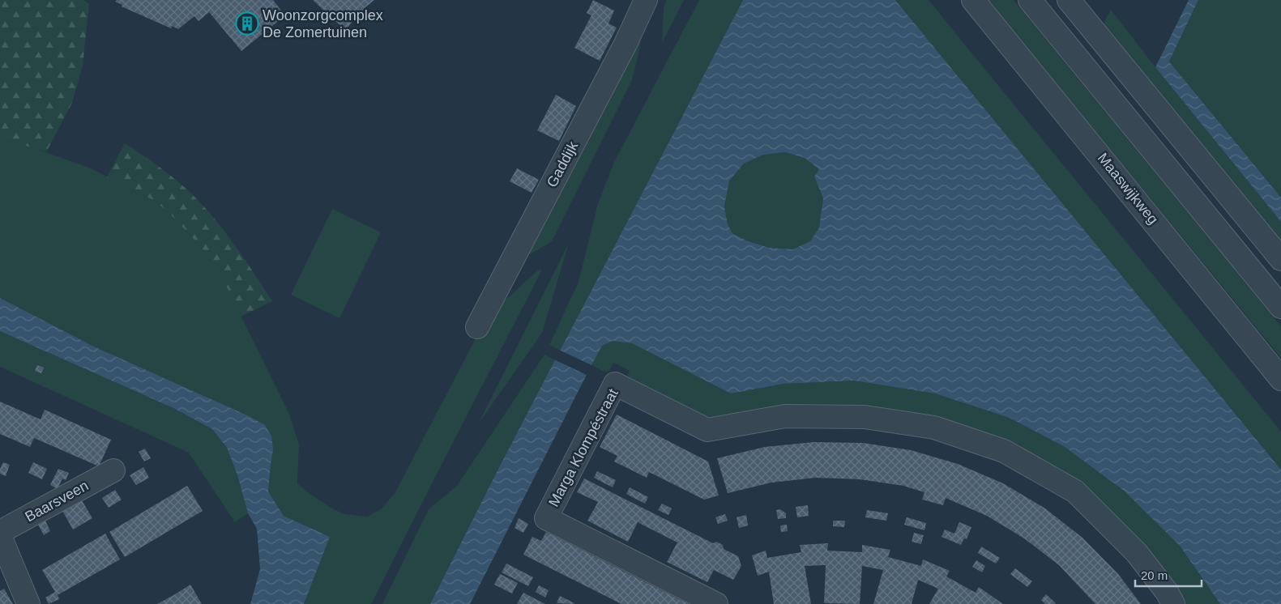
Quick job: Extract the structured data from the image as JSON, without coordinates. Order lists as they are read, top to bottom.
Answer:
{
  "streets": {
    "street": [
      "Gaddijk",
      "Maaswijkweg",
      "Marga Klompéstraat",
      "Baarsveen"
    ]
  },
  "places": {
    "building": ["Woonzorgcomplex De Zomertuinen"]
  },
  "scale_bar": "20 m"
}
